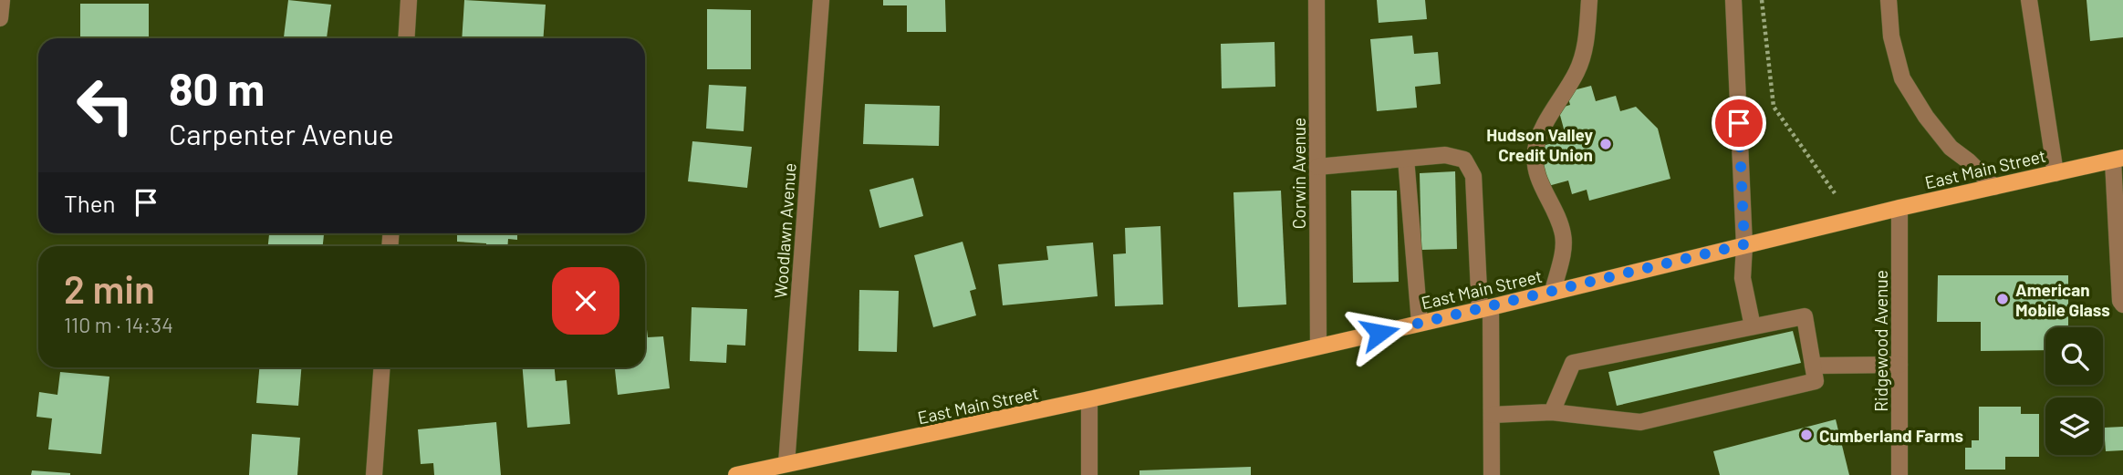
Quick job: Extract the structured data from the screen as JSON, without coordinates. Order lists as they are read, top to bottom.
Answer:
{
  "streets": {
    "main road": ["East Main Street"],
    "street": ["Corwin Avenue", "Woodlawn Avenue", "Ridgewood Avenue"]
  },
  "crossings": [
    ["East Main Street", "Corwin Avenue"],
    ["East Main Street", "Woodlawn Avenue"],
    ["East Main Street", "Ridgewood Avenue"]
  ],
  "places": ["Hudson Valley Credit Union", "American Mobile Glass", "Cumberland Farms"],
  "page": {
    "turn": ["80 m", "Carpenter Avenue"],
    "then": "Then",
    "heading": ["2 min", "110 m · 14:34"]
  }
}
